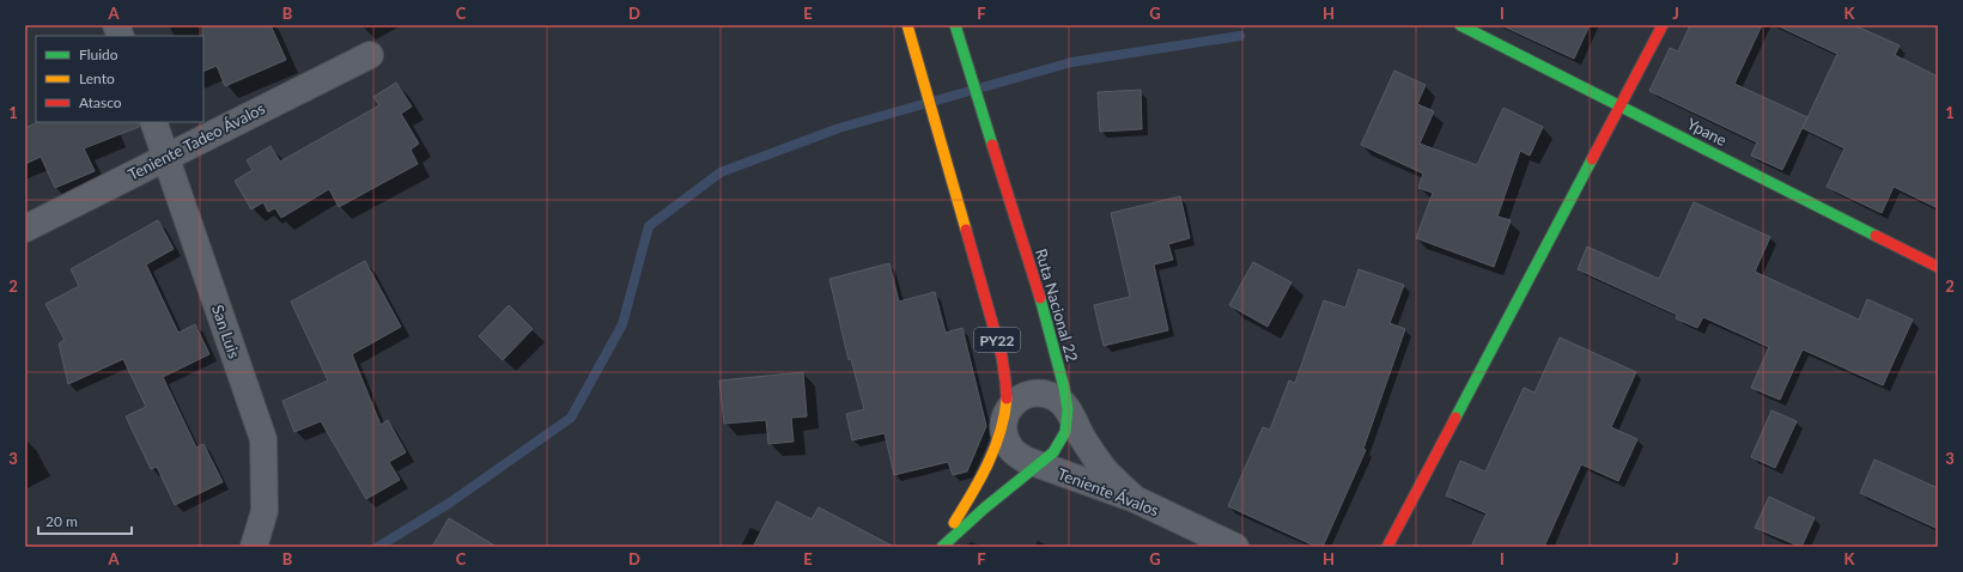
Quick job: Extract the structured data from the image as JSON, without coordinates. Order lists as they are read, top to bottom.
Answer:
{
  "streets": {
    "main road": ["Ypane", "Ruta Nacional 22", "PY22"],
    "street": ["Teniente Tadeo Ávalos", "San Luis", "Teniente Ávalos"]
  },
  "crossings": [
    ["Teniente Tadeo Ávalos", "San Luis"],
    ["Ruta Nacional 22", "PY22"],
    ["Ruta Nacional 22", "Teniente Ávalos"],
    ["PY22", "Teniente Ávalos"]
  ],
  "legend": ["Fluido", "Lento", "Atasco"],
  "scale_bar": "20 m",
  "grid": {
    "columns": [
      "A",
      "B",
      "C",
      "D",
      "E",
      "F",
      "G",
      "H",
      "I",
      "J",
      "K"
    ],
    "rows": ["1", "2", "3"]
  }
}
